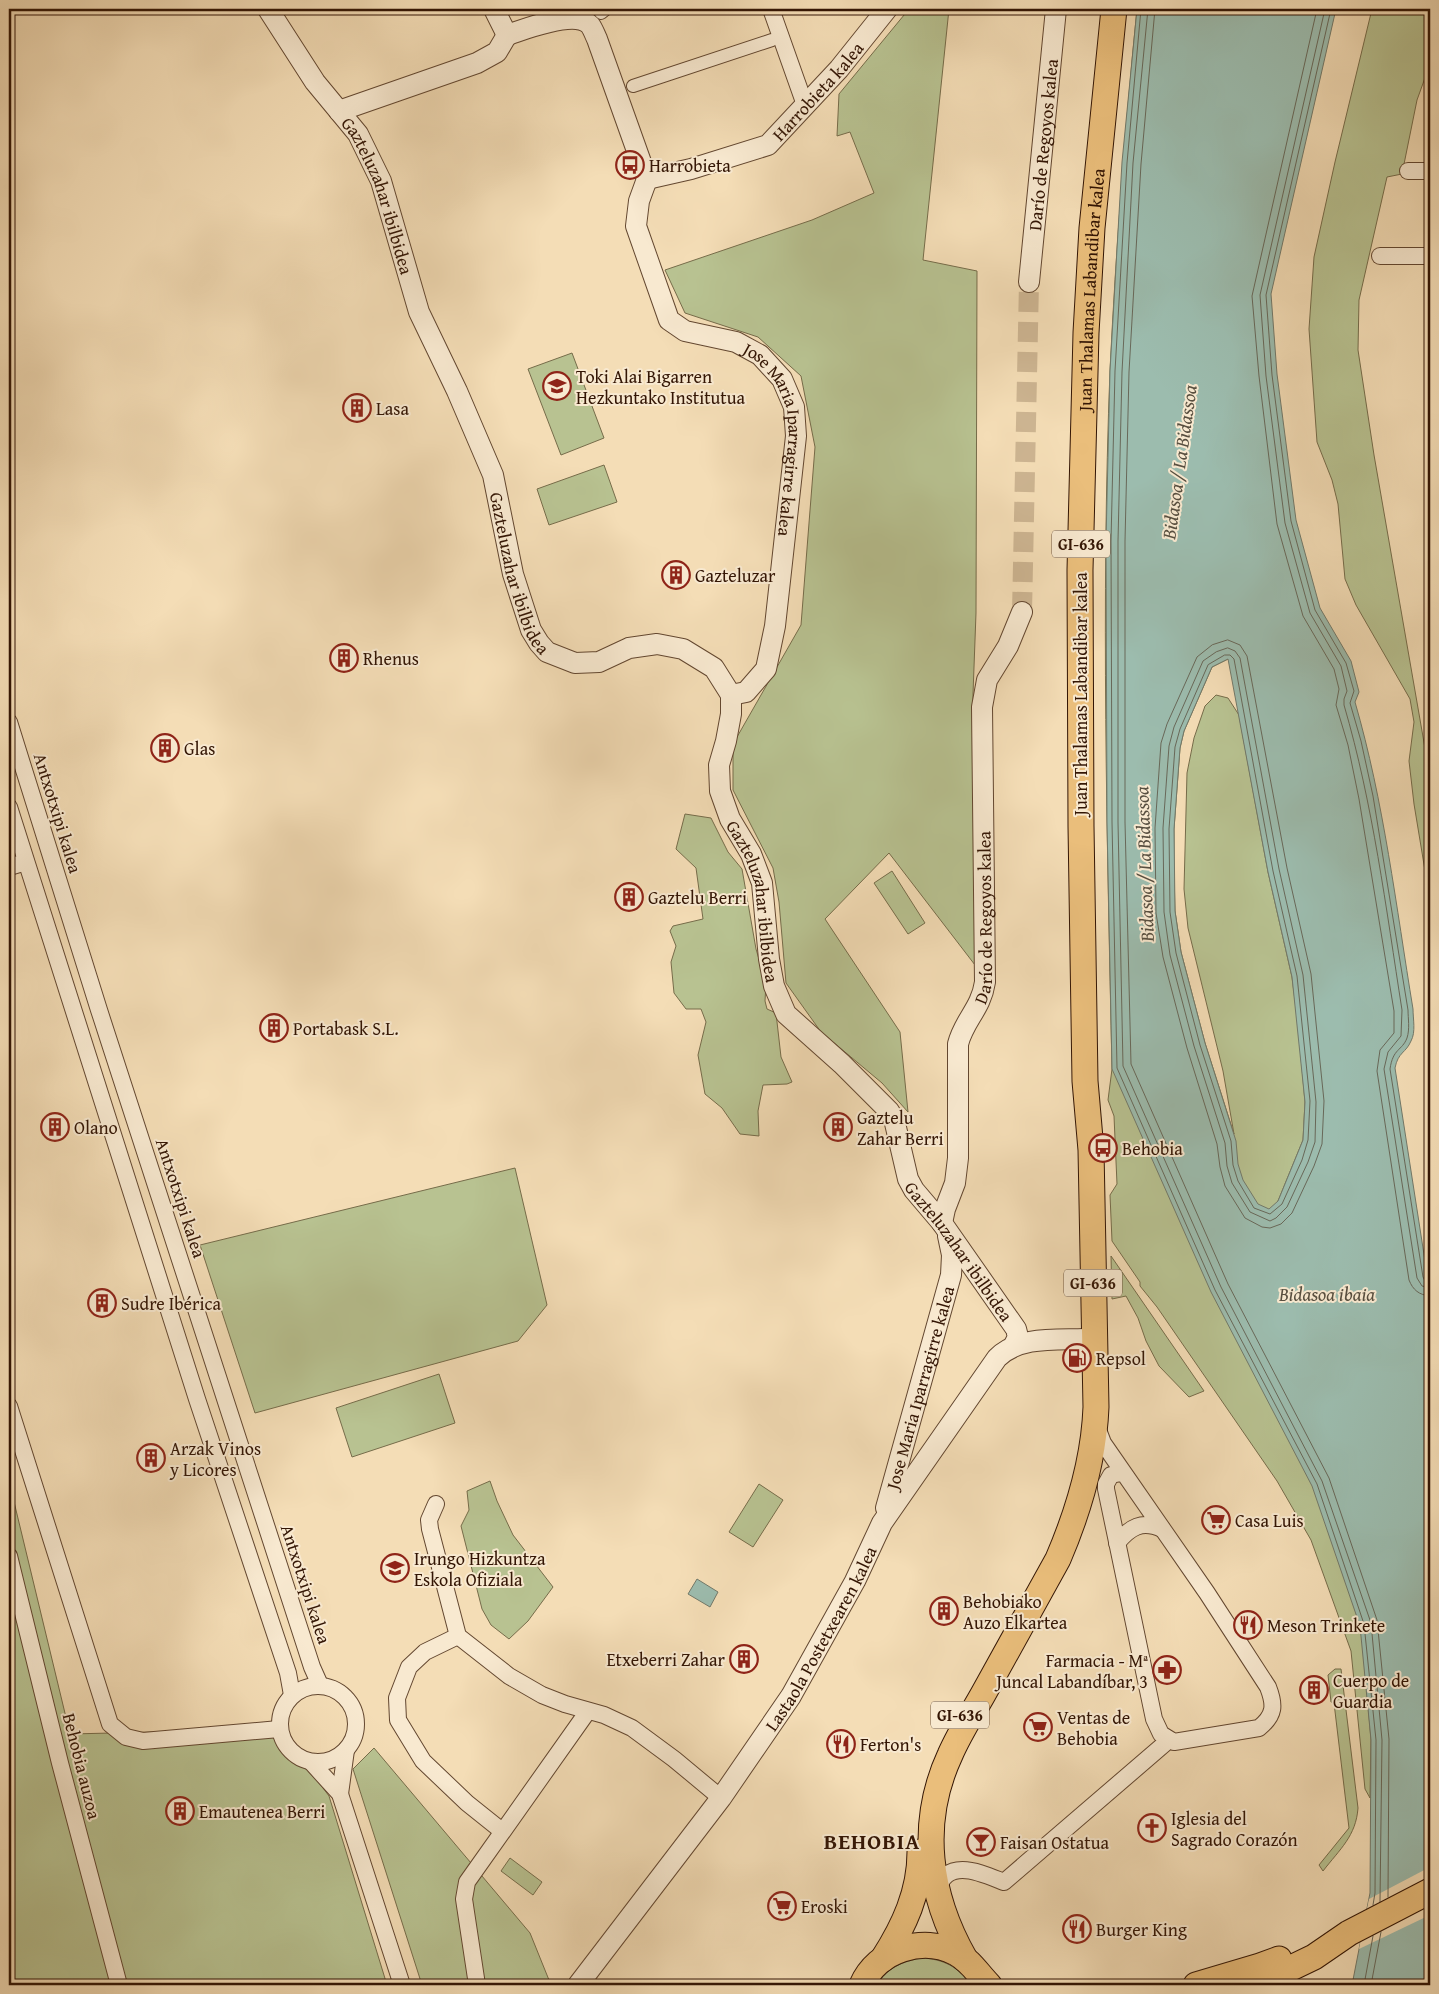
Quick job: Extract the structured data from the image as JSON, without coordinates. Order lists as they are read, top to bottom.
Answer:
{
  "streets": {
    "main road": ["Juan Thalamas Labandibar kalea", "GI-636"],
    "street": [
      "Harrobieta kalea",
      "Darío de Regoyos kalea",
      "Gazteluzahar ibilbidea",
      "Jose Maria Iparragirre kalea",
      "Antxotxipi kalea",
      "Lastaola Postetxearen kalea",
      "Behobia auzoa"
    ]
  },
  "crossings": [
    ["Harrobieta kalea", "Jose Maria Iparragirre kalea"],
    ["Darío de Regoyos kalea", "Gazteluzahar ibilbidea"],
    ["Darío de Regoyos kalea", "Jose Maria Iparragirre kalea"],
    ["Gazteluzahar ibilbidea", "Jose Maria Iparragirre kalea"],
    ["Gazteluzahar ibilbidea", "Lastaola Postetxearen kalea"],
    ["Juan Thalamas Labandibar kalea", "GI-636"],
    ["Jose Maria Iparragirre kalea", "Lastaola Postetxearen kalea"]
  ],
  "districts": ["BEHOBIA"],
  "water": ["Bidasoa / La Bidassoa", "Bidasoa ibaia"],
  "places": {
    "bus stop": ["Harrobieta", "Behobia"],
    "school or university": ["Toki Alai Bigarren Hezkuntako Institutua", "Irungo Hizkuntza Eskola Ofiziala"],
    "building": [
      "Lasa",
      "Gazteluzar",
      "Rhenus",
      "Glas",
      "Gaztelu Berri",
      "Portabask S.L.",
      "Olano",
      "Gaztelu Zahar Berri",
      "Sudre Ibérica",
      "Arzak Vinos y Licores",
      "Behobiako Auzo Elkartea",
      "Etxeberri Zahar",
      "Cuerpo de Guardia",
      "Emautenea Berri"
    ],
    "fuel station": ["Repsol"],
    "supermarket": ["Casa Luis", "Ventas de Behobia", "Eroski"],
    "restaurant": ["Meson Trinkete", "Ferton's", "Burger King"],
    "pharmacy": ["Farmacia - Mª Juncal Labandíbar, 3"],
    "church": ["Iglesia del Sagrado Corazón"],
    "bar": ["Faisan Ostatua"]
  }
}
